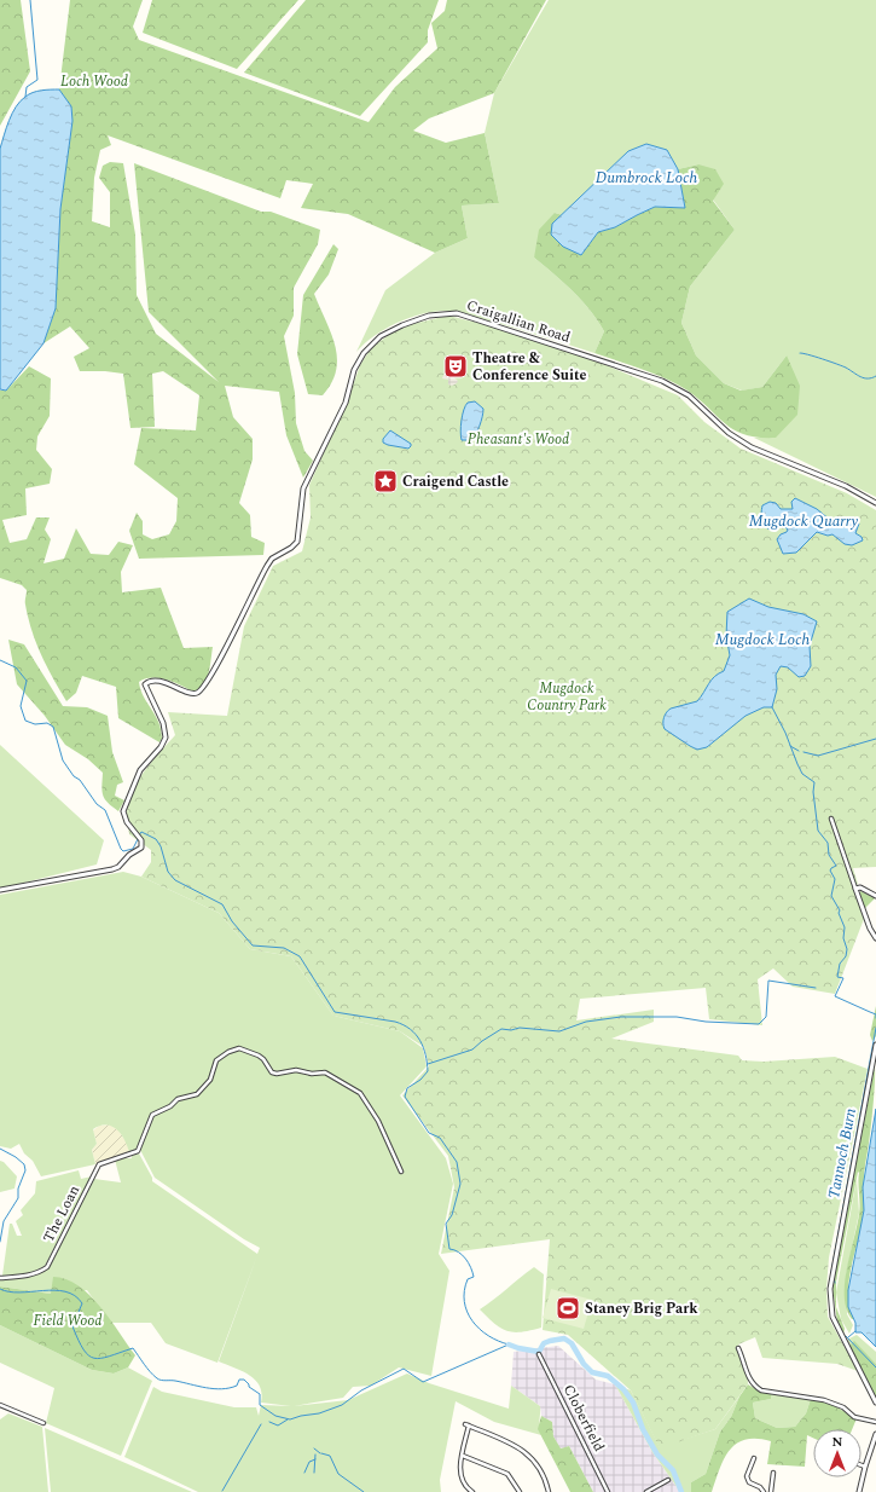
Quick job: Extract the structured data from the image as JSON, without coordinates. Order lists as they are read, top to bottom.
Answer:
{
  "streets": {
    "street": ["Craigallian Road", "The Loan", "Cloberfield"]
  },
  "water": [
    "Dumbrock Loch",
    "Mugdock Quarry",
    "Mugdock Loch",
    "Tannoch Burn"
  ],
  "parks": [
    "Loch Wood",
    "Pheasant's Wood",
    "Mugdock Country Park",
    "Field Wood"
  ],
  "places": {
    "theatre": ["Theatre & Conference Suite"],
    "place": ["Craigend Castle"],
    "sports": ["Staney Brig Park"]
  },
  "north": "top"
}
